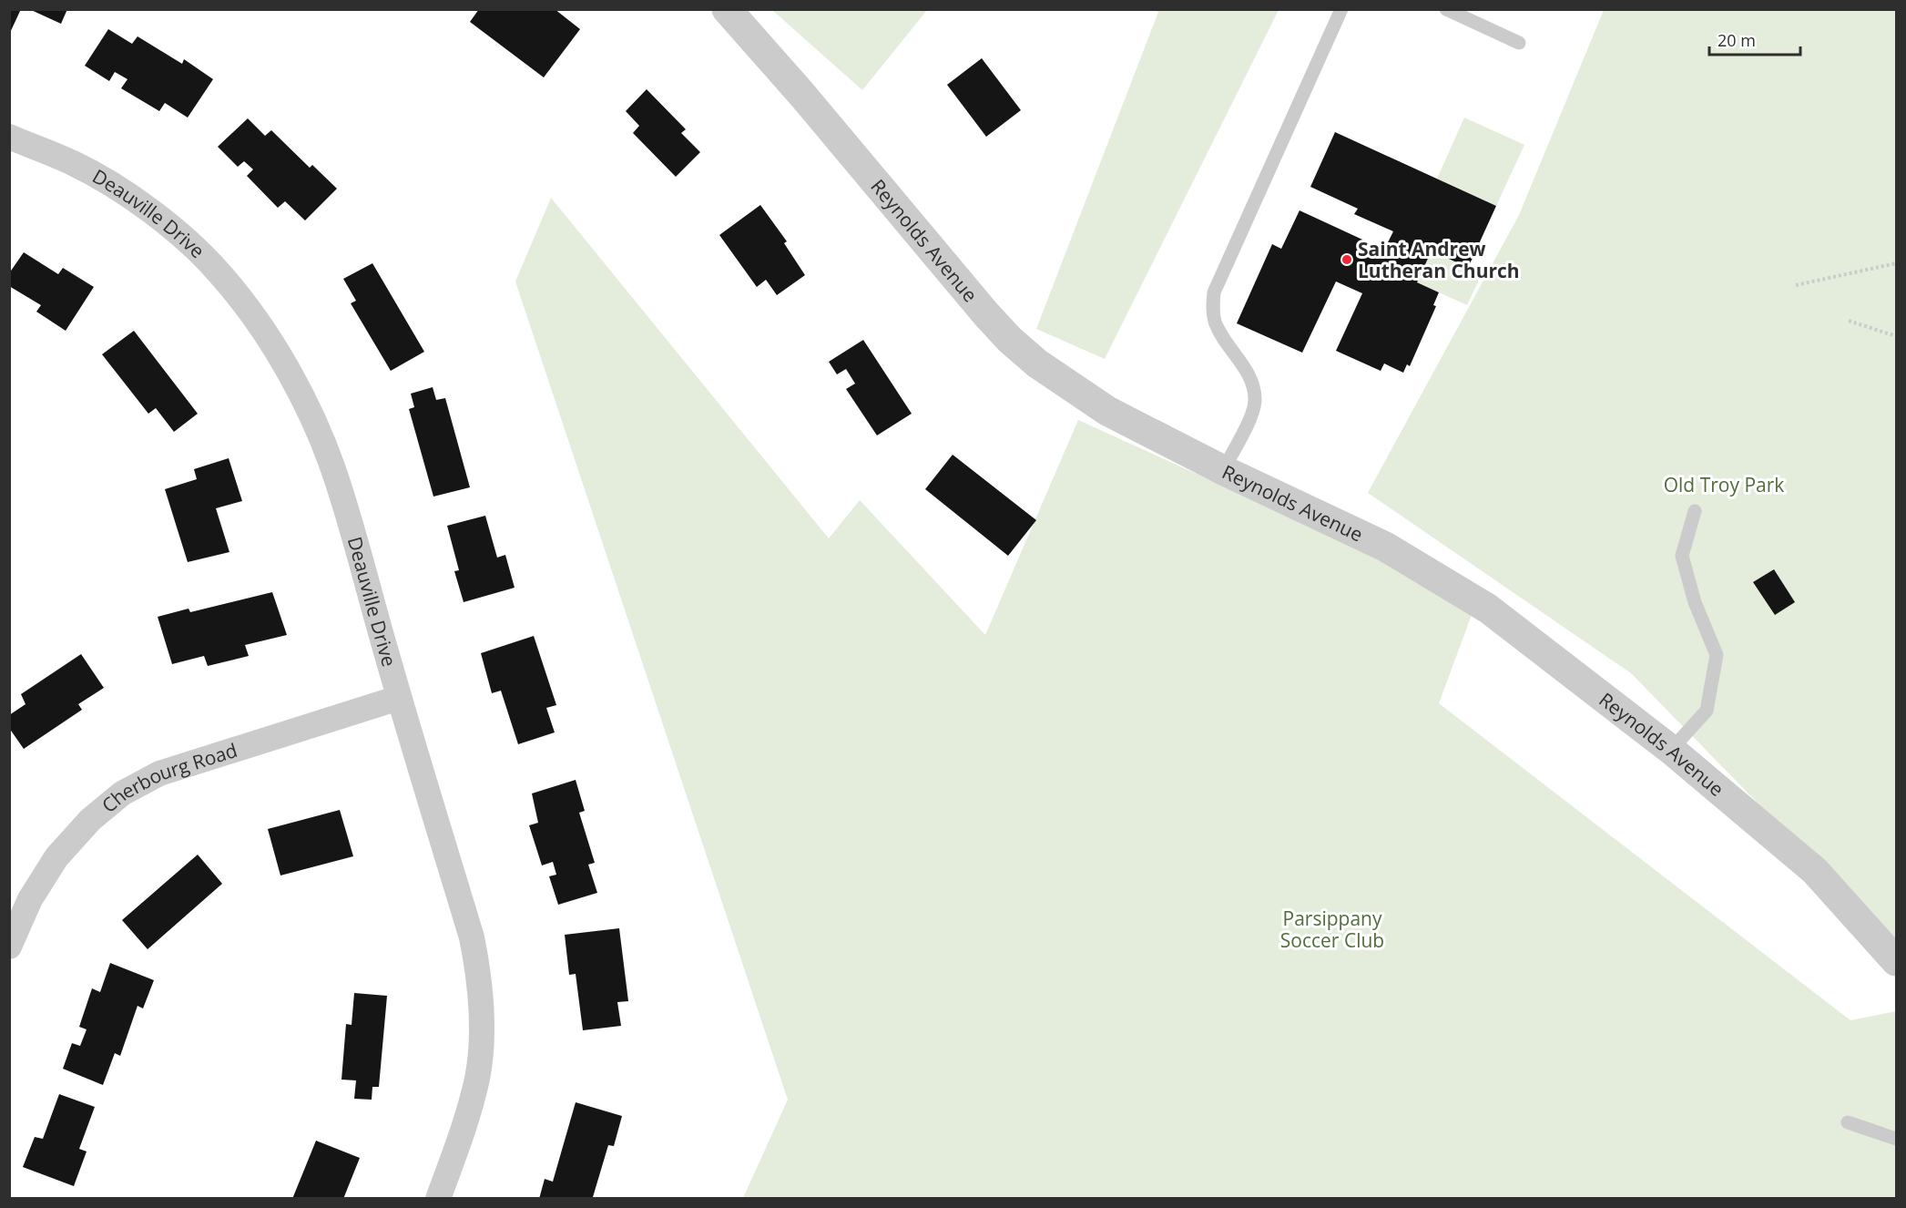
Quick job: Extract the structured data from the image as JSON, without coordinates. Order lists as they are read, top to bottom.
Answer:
{
  "streets": {
    "street": ["Deauville Drive", "Reynolds Avenue", "Cherbourg Road"]
  },
  "crossings": [
    ["Deauville Drive", "Cherbourg Road"]
  ],
  "parks": ["Old Troy Park", "Parsippany Soccer Club"],
  "places": ["Saint Andrew Lutheran Church"],
  "scale_bar": "20 m"
}
